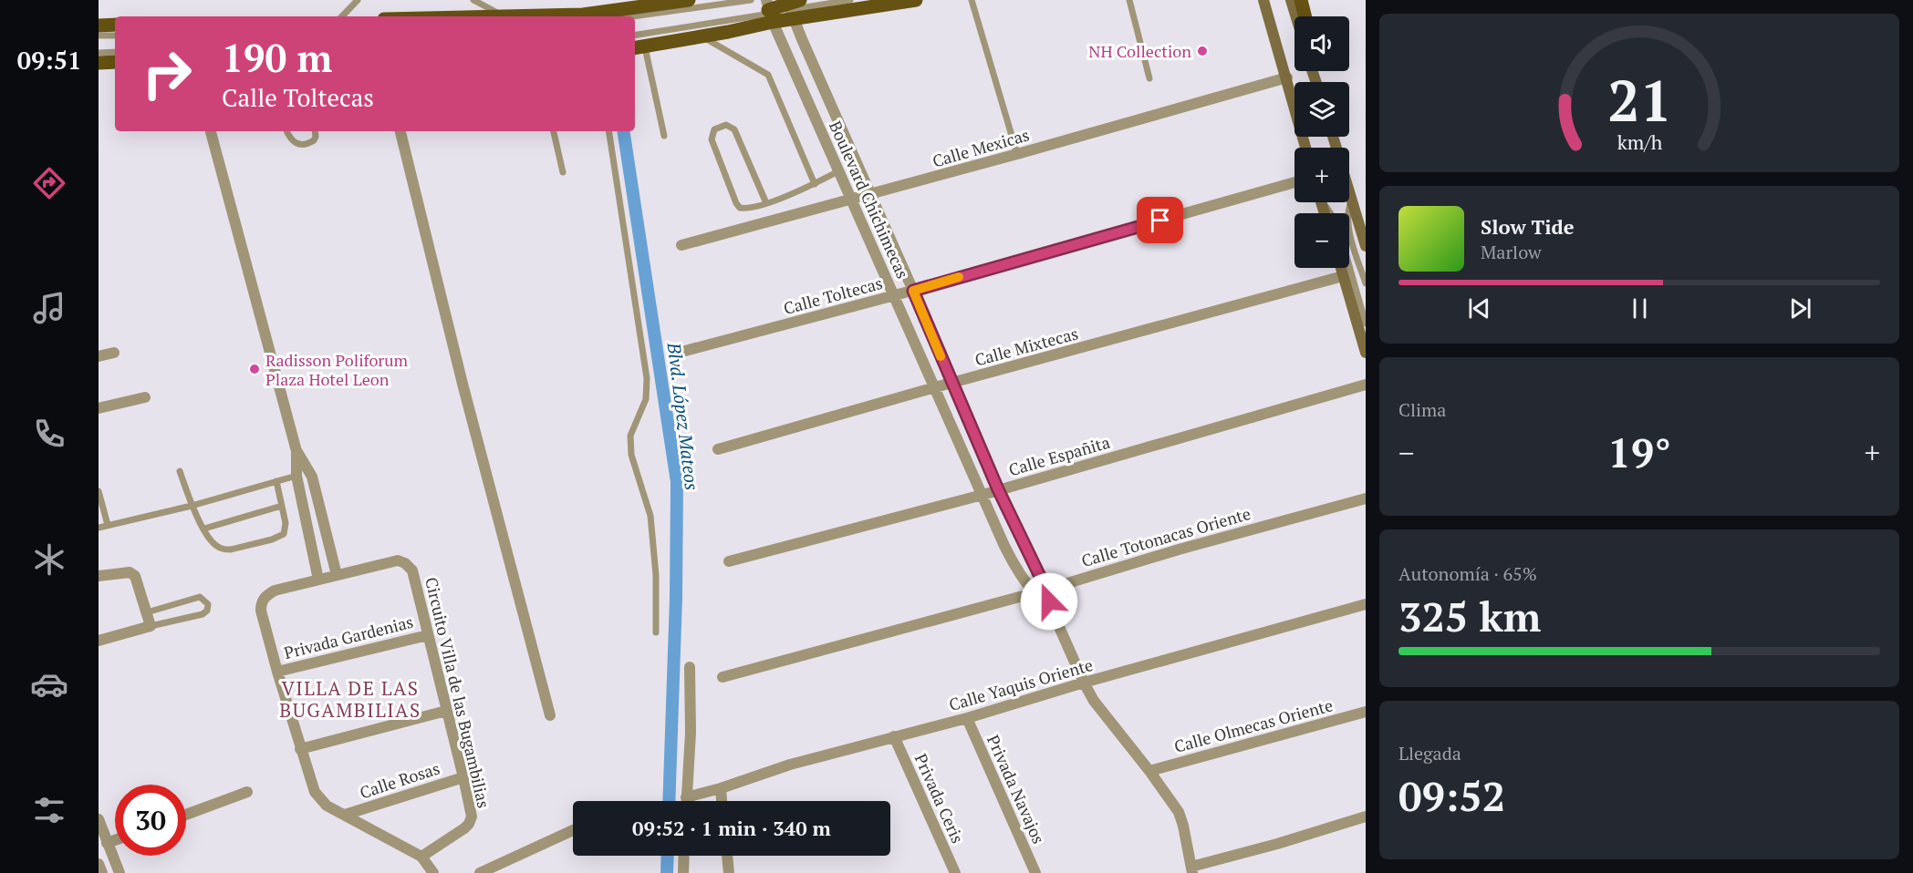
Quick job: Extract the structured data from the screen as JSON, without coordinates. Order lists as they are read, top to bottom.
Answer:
{
  "streets": {
    "street": [
      "Calle Mexicas",
      "Boulevard Chichimecas",
      "Calle Toltecas",
      "Calle Mixtecas",
      "Calle Españita",
      "Calle Totonacas Oriente",
      "Privada Gardenias",
      "Calle Yaquis Oriente",
      "Circuito Villa de las Bugambilias",
      "Calle Olmecas Oriente",
      "Calle Rosas",
      "Privada Navajos",
      "Privada Ceris"
    ]
  },
  "crossings": [
    ["Calle Mexicas", "Boulevard Chichimecas"],
    ["Boulevard Chichimecas", "Calle Toltecas"],
    ["Boulevard Chichimecas", "Calle Mixtecas"],
    ["Boulevard Chichimecas", "Calle Españita"],
    ["Boulevard Chichimecas", "Calle Totonacas Oriente"],
    ["Boulevard Chichimecas", "Calle Yaquis Oriente"],
    ["Boulevard Chichimecas", "Calle Olmecas Oriente"],
    ["Privada Gardenias", "Circuito Villa de las Bugambilias"],
    ["Calle Yaquis Oriente", "Privada Navajos"],
    ["Calle Yaquis Oriente", "Privada Ceris"],
    ["Circuito Villa de las Bugambilias", "Calle Rosas"]
  ],
  "districts": ["VILLA DE LAS BUGAMBILIAS"],
  "water": ["Blvd. López Mateos"],
  "places": ["NH Collection", "Radisson Poliforum Plaza Hotel Leon"],
  "page": {
    "tabs": "09:51",
    "map_buttons": ["+", "−"],
    "turn": ["190 m", "Calle Toltecas"],
    "song": ["Slow Tide", "Marlow"],
    "tile": [
      "Clima",
      ["Autonomía · 65%", "325 km"],
      ["Llegada", "09:52"]
    ],
    "heat": ["−", "19°", "+"],
    "limit": "30",
    "trip": "09:52 · 1 min · 340 m",
    "gauge": ["21", "km/h"]
  }
}
